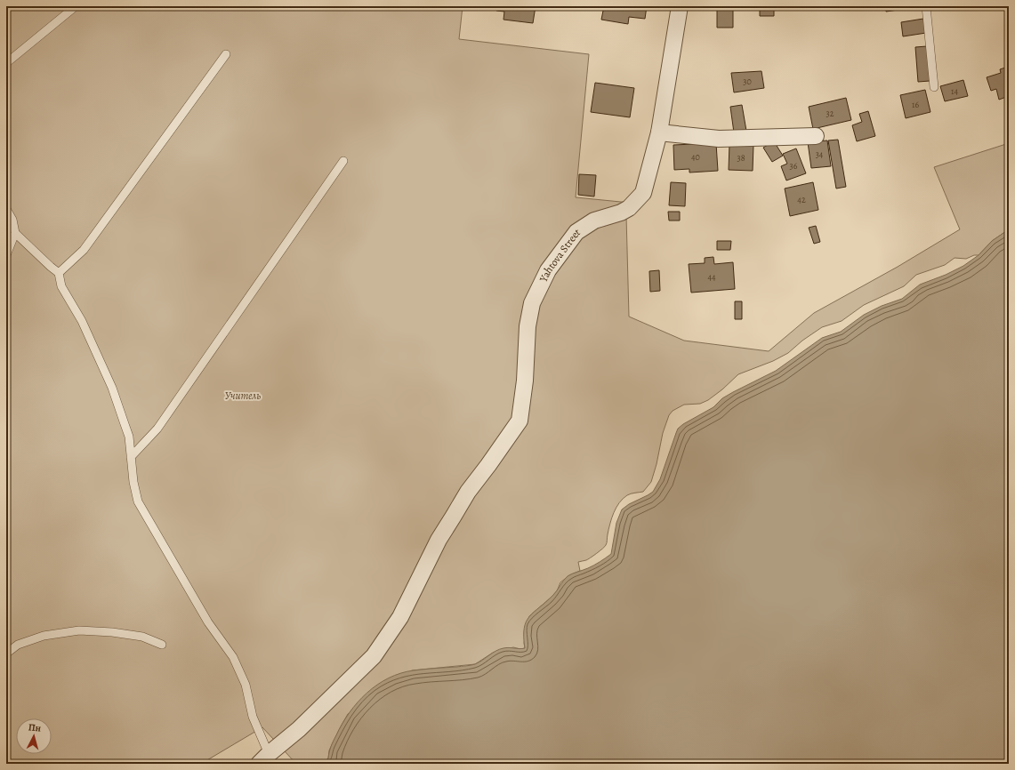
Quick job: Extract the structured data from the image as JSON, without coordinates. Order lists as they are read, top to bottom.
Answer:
{
  "streets": {
    "street": ["Yahtova Street"]
  },
  "parks": ["Учитель"],
  "house_numbers": [
    "30",
    "14",
    "16",
    "32",
    "34",
    "40",
    "38",
    "36",
    "42",
    "44"
  ],
  "north": "top"
}
